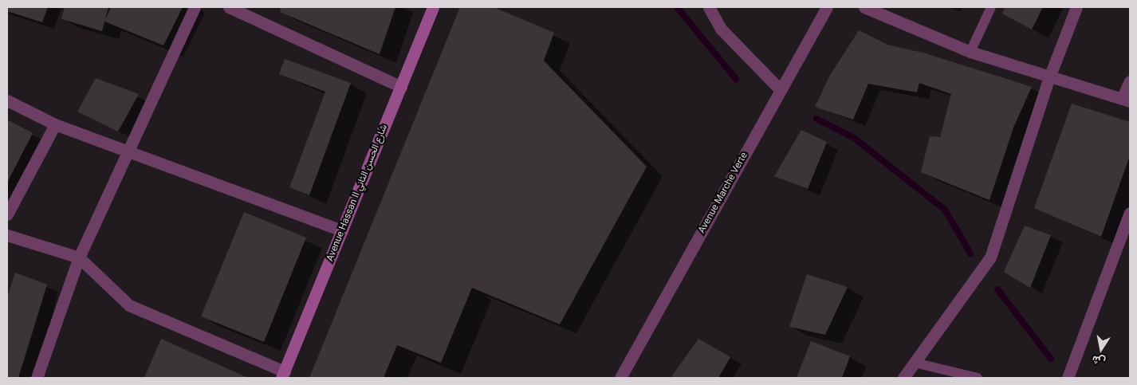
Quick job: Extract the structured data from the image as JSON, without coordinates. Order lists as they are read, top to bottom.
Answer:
{
  "streets": {
    "street": ["Avenue Hassan II شارع الحسن الثاني", "Avenue Marche Verte"]
  },
  "north": "bottom"
}
